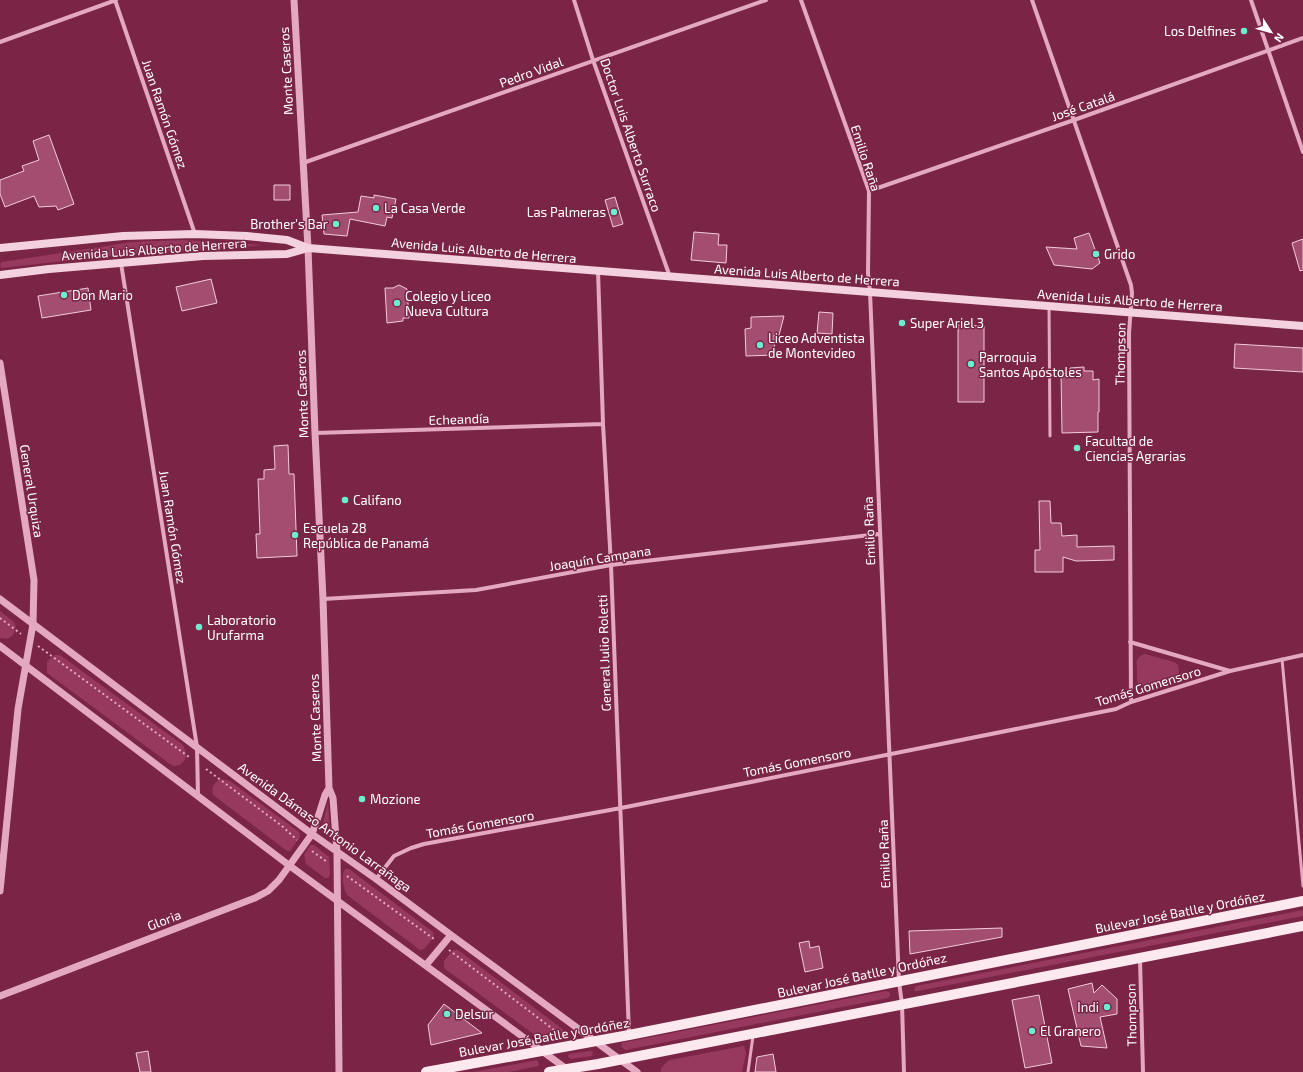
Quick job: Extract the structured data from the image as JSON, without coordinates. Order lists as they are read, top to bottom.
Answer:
{
  "streets": {
    "main road": ["Avenida Luis Alberto de Herrera", "Bulevar José Batlle y Ordóñez"],
    "street": [
      "Monte Caseros",
      "Pedro Vidal",
      "José Catalá",
      "Juan Ramón Gómez",
      "Doctor Luis Alberto Surraco",
      "Emilio Raña",
      "Thompson",
      "Echeandía",
      "General Urquiza",
      "Joaquín Campana",
      "General Julio Roletti",
      "Tomás Gomensoro",
      "Avenida Dámaso Antonio Larrañaga",
      "Gloria"
    ]
  },
  "crossings": [
    ["Monte Caseros", "Pedro Vidal"],
    ["Monte Caseros", "Avenida Luis Alberto de Herrera"],
    ["Monte Caseros", "Echeandía"],
    ["Monte Caseros", "Joaquín Campana"],
    ["Monte Caseros", "Avenida Dámaso Antonio Larrañaga"],
    ["Monte Caseros", "Gloria"],
    ["Pedro Vidal", "Doctor Luis Alberto Surraco"],
    ["José Catalá", "Emilio Raña"],
    ["José Catalá", "Thompson"],
    ["Juan Ramón Gómez", "Avenida Luis Alberto de Herrera"],
    ["Juan Ramón Gómez", "Avenida Dámaso Antonio Larrañaga"],
    ["Doctor Luis Alberto Surraco", "Avenida Luis Alberto de Herrera"],
    ["Emilio Raña", "Avenida Luis Alberto de Herrera"],
    ["Emilio Raña", "Joaquín Campana"],
    ["Emilio Raña", "Tomás Gomensoro"],
    ["Emilio Raña", "Bulevar José Batlle y Ordóñez"],
    ["Avenida Luis Alberto de Herrera", "Thompson"],
    ["Avenida Luis Alberto de Herrera", "General Julio Roletti"],
    ["Thompson", "Tomás Gomensoro"],
    ["Echeandía", "General Julio Roletti"],
    ["General Urquiza", "Avenida Dámaso Antonio Larrañaga"],
    ["Joaquín Campana", "General Julio Roletti"],
    ["General Julio Roletti", "Tomás Gomensoro"],
    ["General Julio Roletti", "Bulevar José Batlle y Ordóñez"],
    ["Tomás Gomensoro", "Avenida Dámaso Antonio Larrañaga"],
    ["Avenida Dámaso Antonio Larrañaga", "Bulevar José Batlle y Ordóñez"],
    ["Avenida Dámaso Antonio Larrañaga", "Gloria"]
  ],
  "places": [
    "Los Delfines",
    "La Casa Verde",
    "Las Palmeras",
    "Brother's Bar",
    "Grido",
    "Don Mario",
    "Colegio y Liceo Nueva Cultura",
    "Super Ariel 3",
    "Liceo Adventista de Montevideo",
    "Parroquia Santos Apóstoles",
    "Facultad de Ciencias Agrarias",
    "Califano",
    "Escuela 28 República de Panamá",
    "Laboratorio Urufarma",
    "Mozione",
    "Indi",
    "Delsur",
    "El Granero"
  ],
  "north": "bottom right"
}
